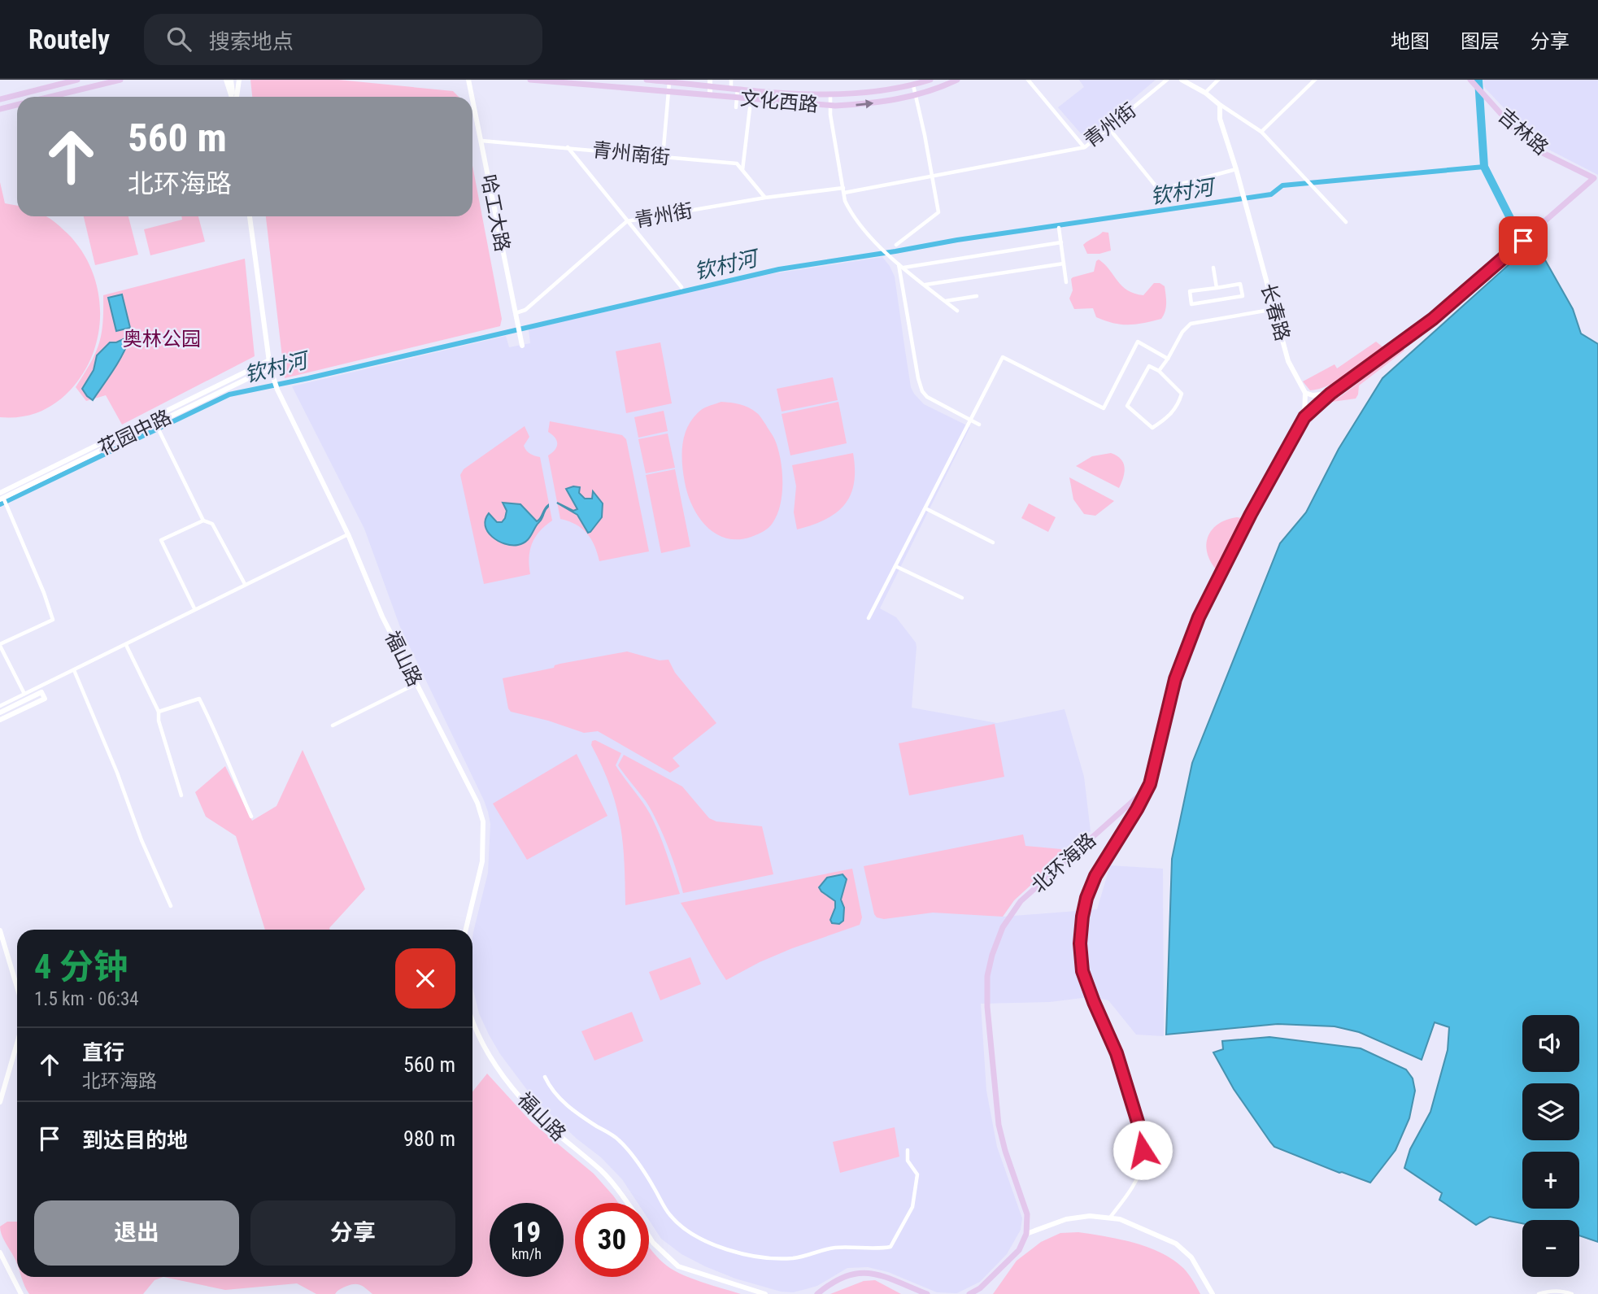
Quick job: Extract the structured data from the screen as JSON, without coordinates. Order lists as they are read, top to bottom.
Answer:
{
  "streets": {
    "main road": [
      "文化西路",
      "吉林路",
      "哈工大路",
      "长春路",
      "花园中路",
      "福山路",
      "北环海路"
    ],
    "street": ["青州街", "青州南街"]
  },
  "crossings": [
    ["青州街", "哈工大路"],
    ["青州南街", "哈工大路"],
    ["花园中路", "福山路"]
  ],
  "water": ["钦村河"],
  "parks": ["奥林公园"],
  "page": {
    "header": "Routely",
    "search": "搜索地点",
    "nav": ["地图", "图层", "分享"],
    "turn": ["560 m", "北环海路"],
    "heading": ["4 分钟", "1.5 km · 06:34"],
    "map_buttons": ["+", "−"],
    "list": [
      {
        "name": "直行",
        "note": "北环海路",
        "value": "560 m"
      },
      {
        "name": "到达目的地",
        "value": "980 m"
      }
    ],
    "buttons": ["退出", "分享"],
    "speed": "19 km/h",
    "limit": "30"
  }
}
